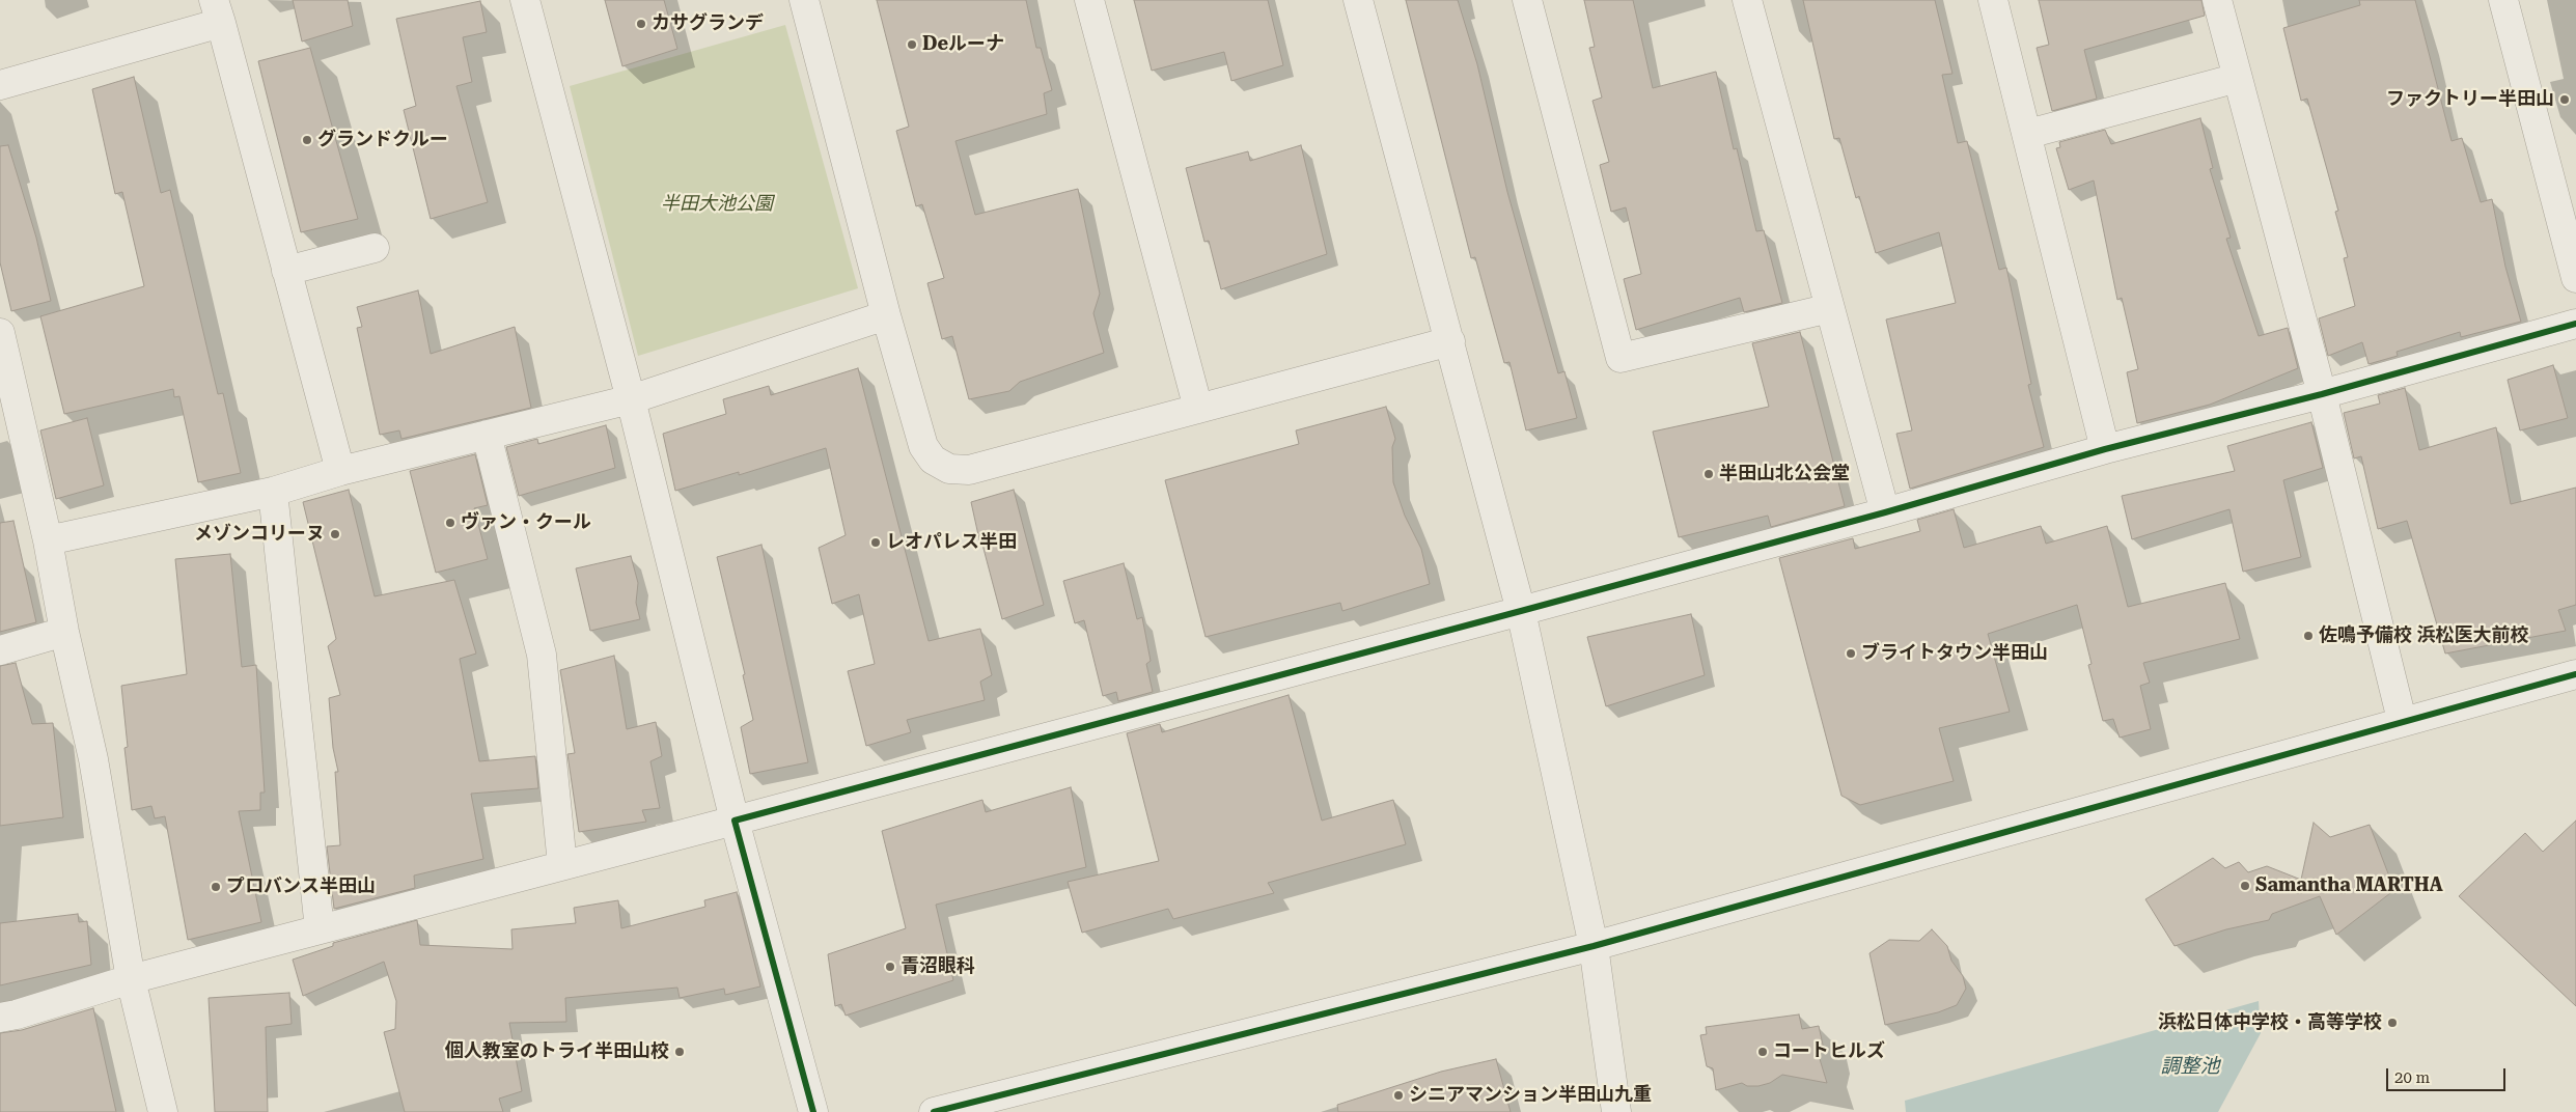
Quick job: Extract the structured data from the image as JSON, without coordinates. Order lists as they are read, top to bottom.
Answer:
{
  "water": ["調整池"],
  "parks": ["半田大池公園"],
  "places": [
    "カサグランデ",
    "Deルーナ",
    "ファクトリー半田山",
    "グランドクルー",
    "半田山北公会堂",
    "ヴァン・クール",
    "メゾンコリーヌ",
    "レオパレス半田",
    "佐鳴予備校 浜松医大前校",
    "ブライトタウン半田山",
    "Samantha MARTHA",
    "プロバンス半田山",
    "青沼眼科",
    "浜松日体中学校・高等学校",
    "個人教室のトライ半田山校",
    "コートヒルズ",
    "シニアマンション半田山九重"
  ],
  "scale_bar": "20 m"
}
